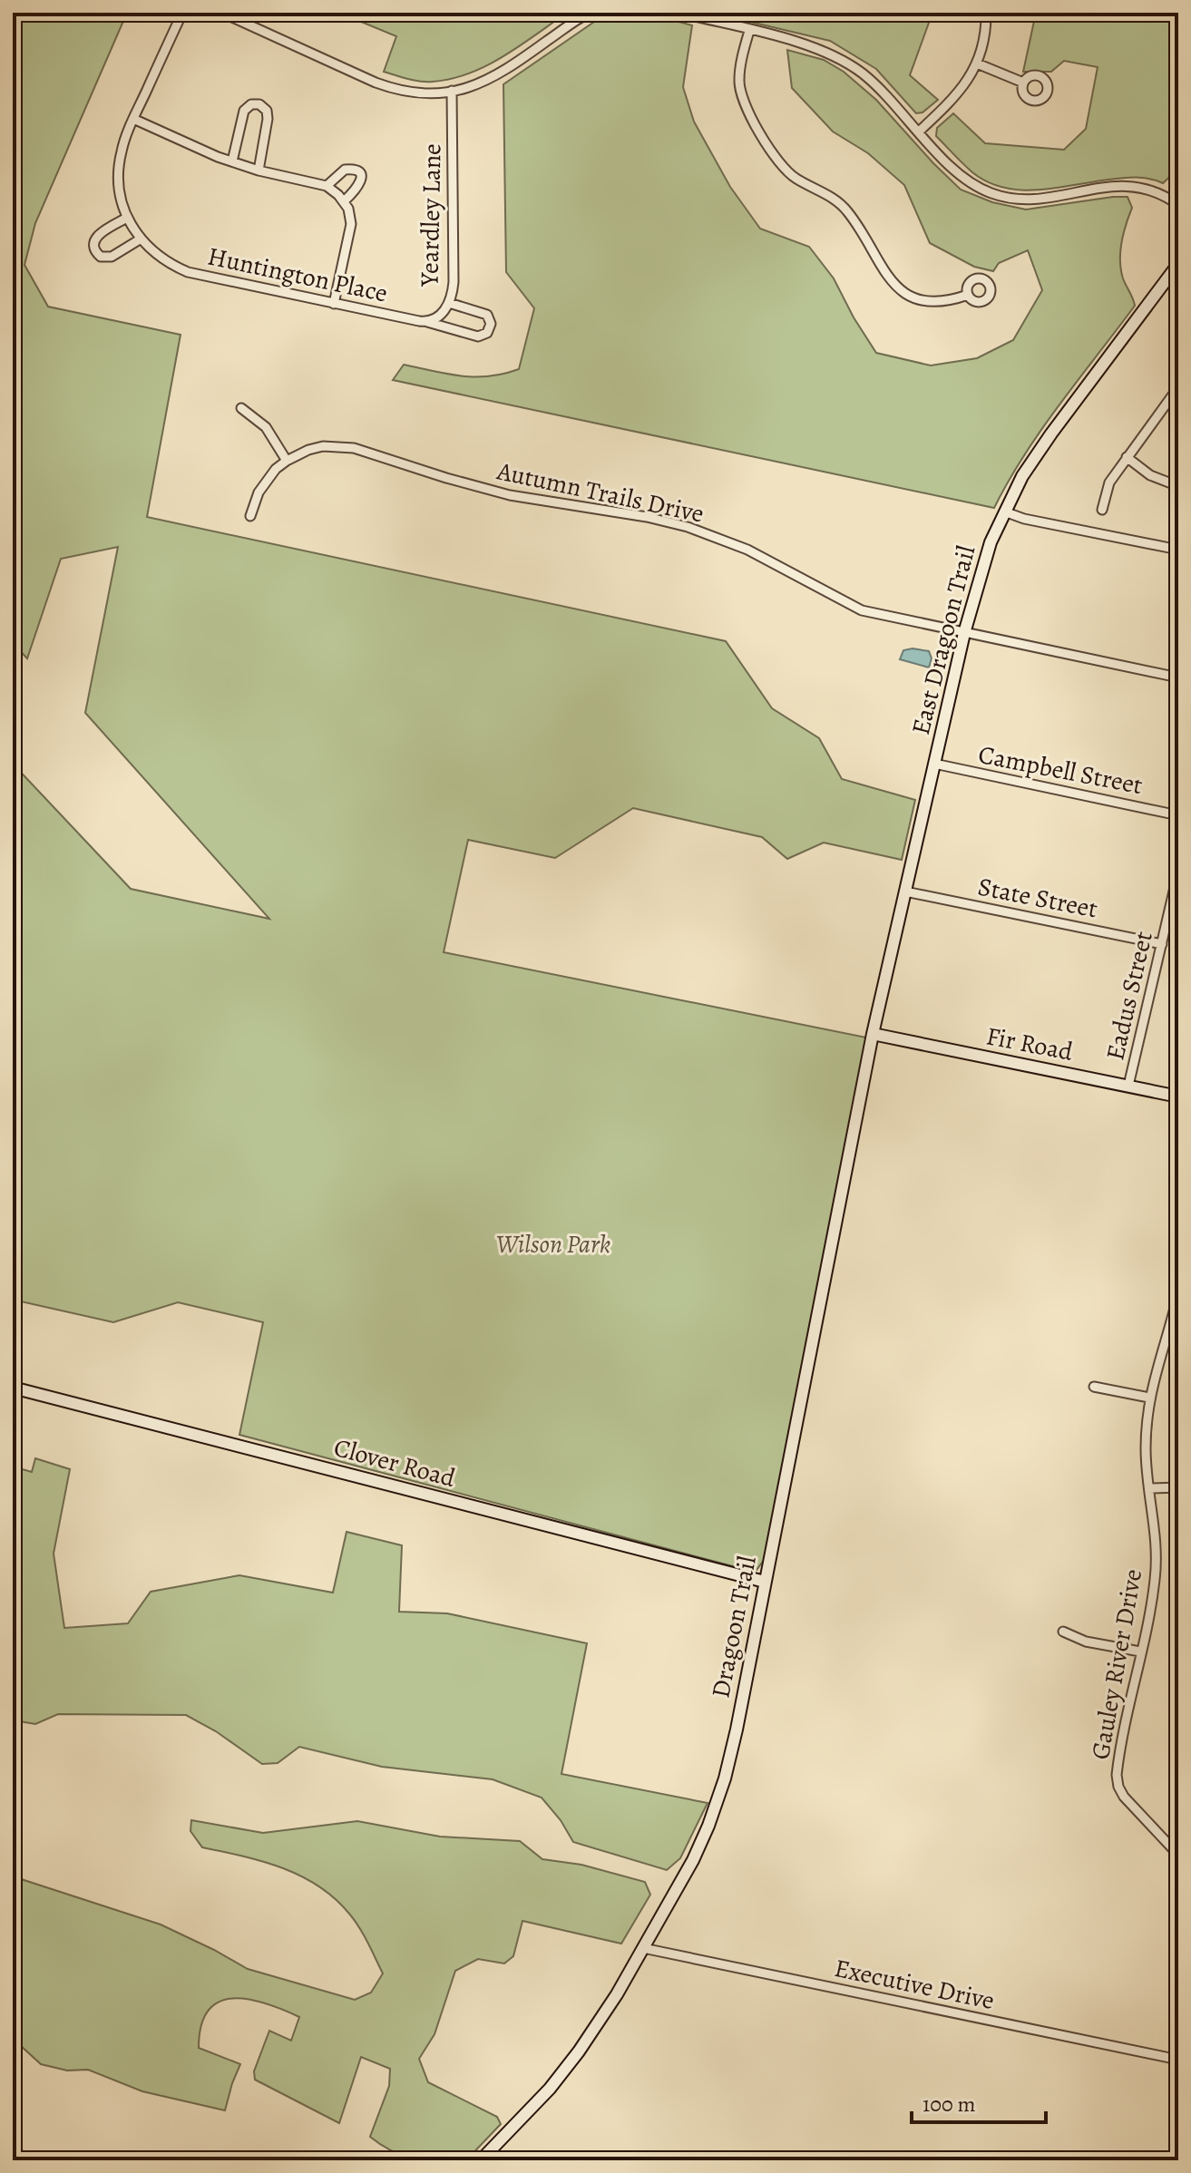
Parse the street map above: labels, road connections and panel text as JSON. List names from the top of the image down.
{
  "streets": {
    "street": [
      "Yeardley Lane",
      "Huntington Place",
      "Autumn Trails Drive",
      "East Dragoon Trail",
      "Campbell Street",
      "State Street",
      "Eadus Street",
      "Fir Road",
      "Clover Road",
      "Dragoon Trail",
      "Gauley River Drive",
      "Executive Drive"
    ]
  },
  "crossings": [
    ["Yeardley Lane", "Huntington Place"],
    ["Autumn Trails Drive", "East Dragoon Trail"],
    ["East Dragoon Trail", "Campbell Street"],
    ["East Dragoon Trail", "State Street"],
    ["East Dragoon Trail", "Fir Road"],
    ["East Dragoon Trail", "Dragoon Trail"],
    ["State Street", "Eadus Street"],
    ["Eadus Street", "Fir Road"],
    ["Fir Road", "Dragoon Trail"],
    ["Clover Road", "Dragoon Trail"],
    ["Dragoon Trail", "Executive Drive"]
  ],
  "parks": ["Wilson Park"],
  "scale_bar": "100 m"
}
